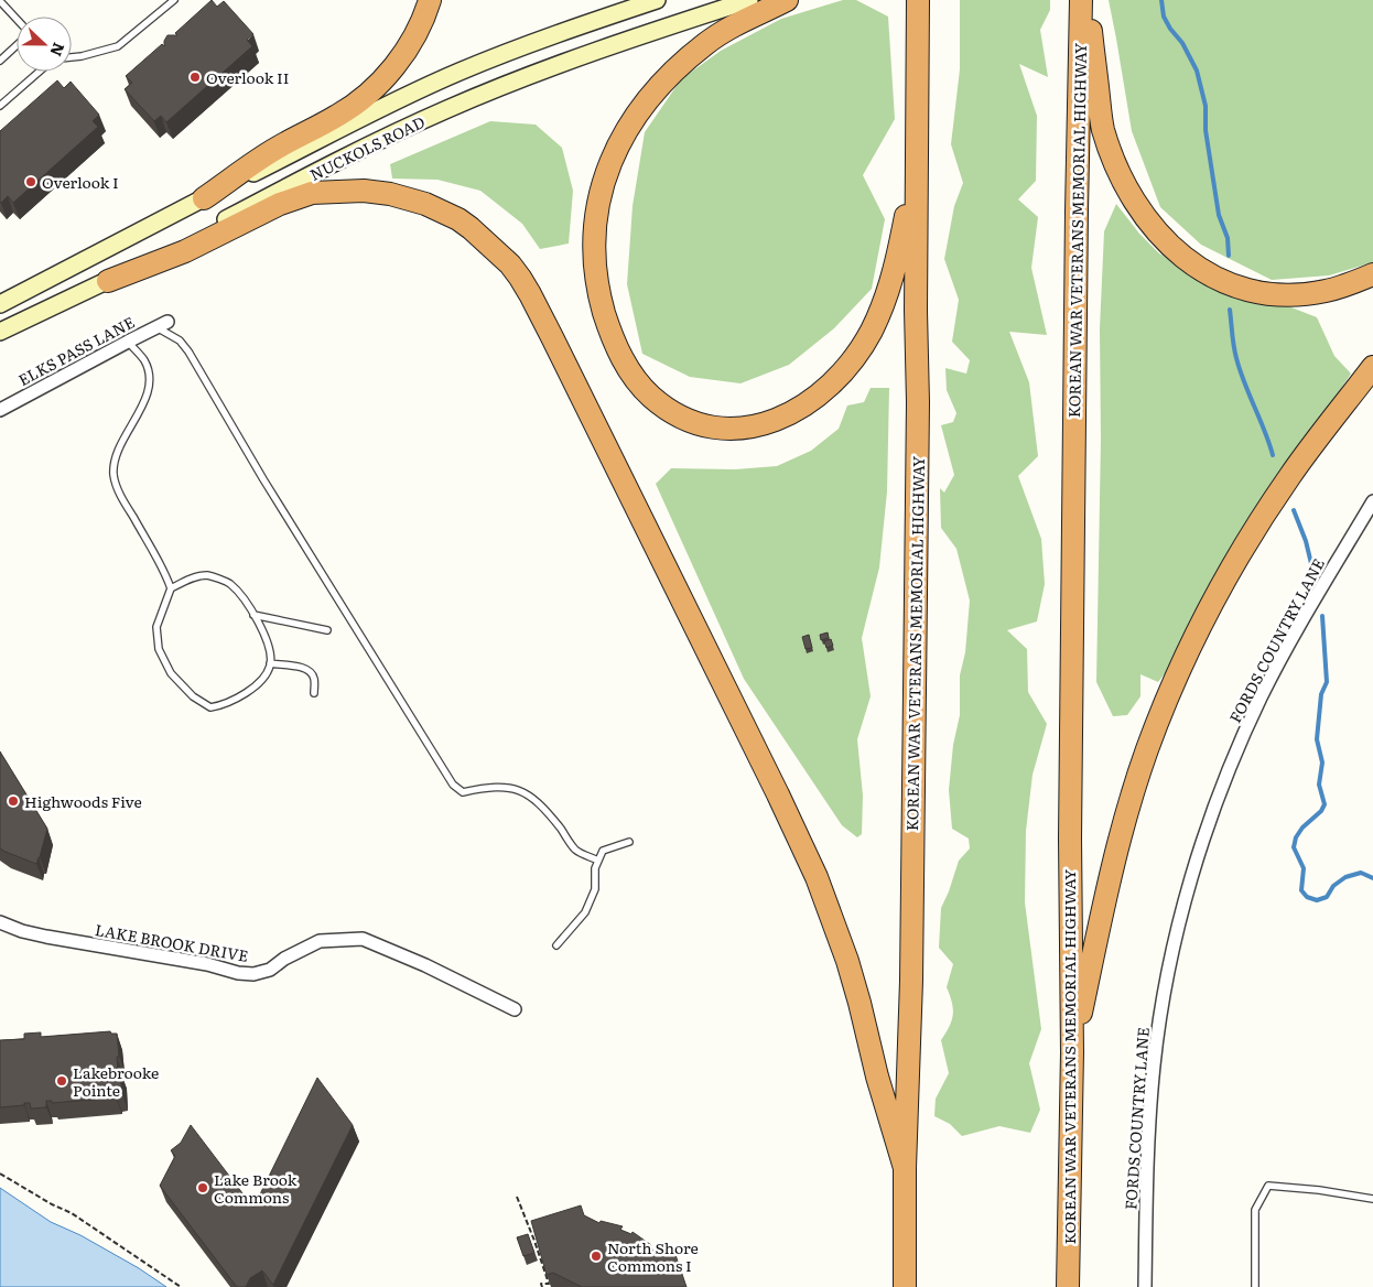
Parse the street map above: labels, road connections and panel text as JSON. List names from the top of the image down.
{
  "streets": {
    "highway": ["KOREAN WAR VETERANS MEMORIAL HIGHWAY"],
    "main road": ["NUCKOLS ROAD"],
    "street": ["ELKS PASS LANE", "FORDS COUNTRY LANE", "LAKE BROOK DRIVE"]
  },
  "places": [
    "Overlook II",
    "Overlook I",
    "Highwoods Five",
    "Lakebrooke Pointe",
    "Lake Brook Commons",
    "North Shore Commons I"
  ],
  "north": "right"
}
